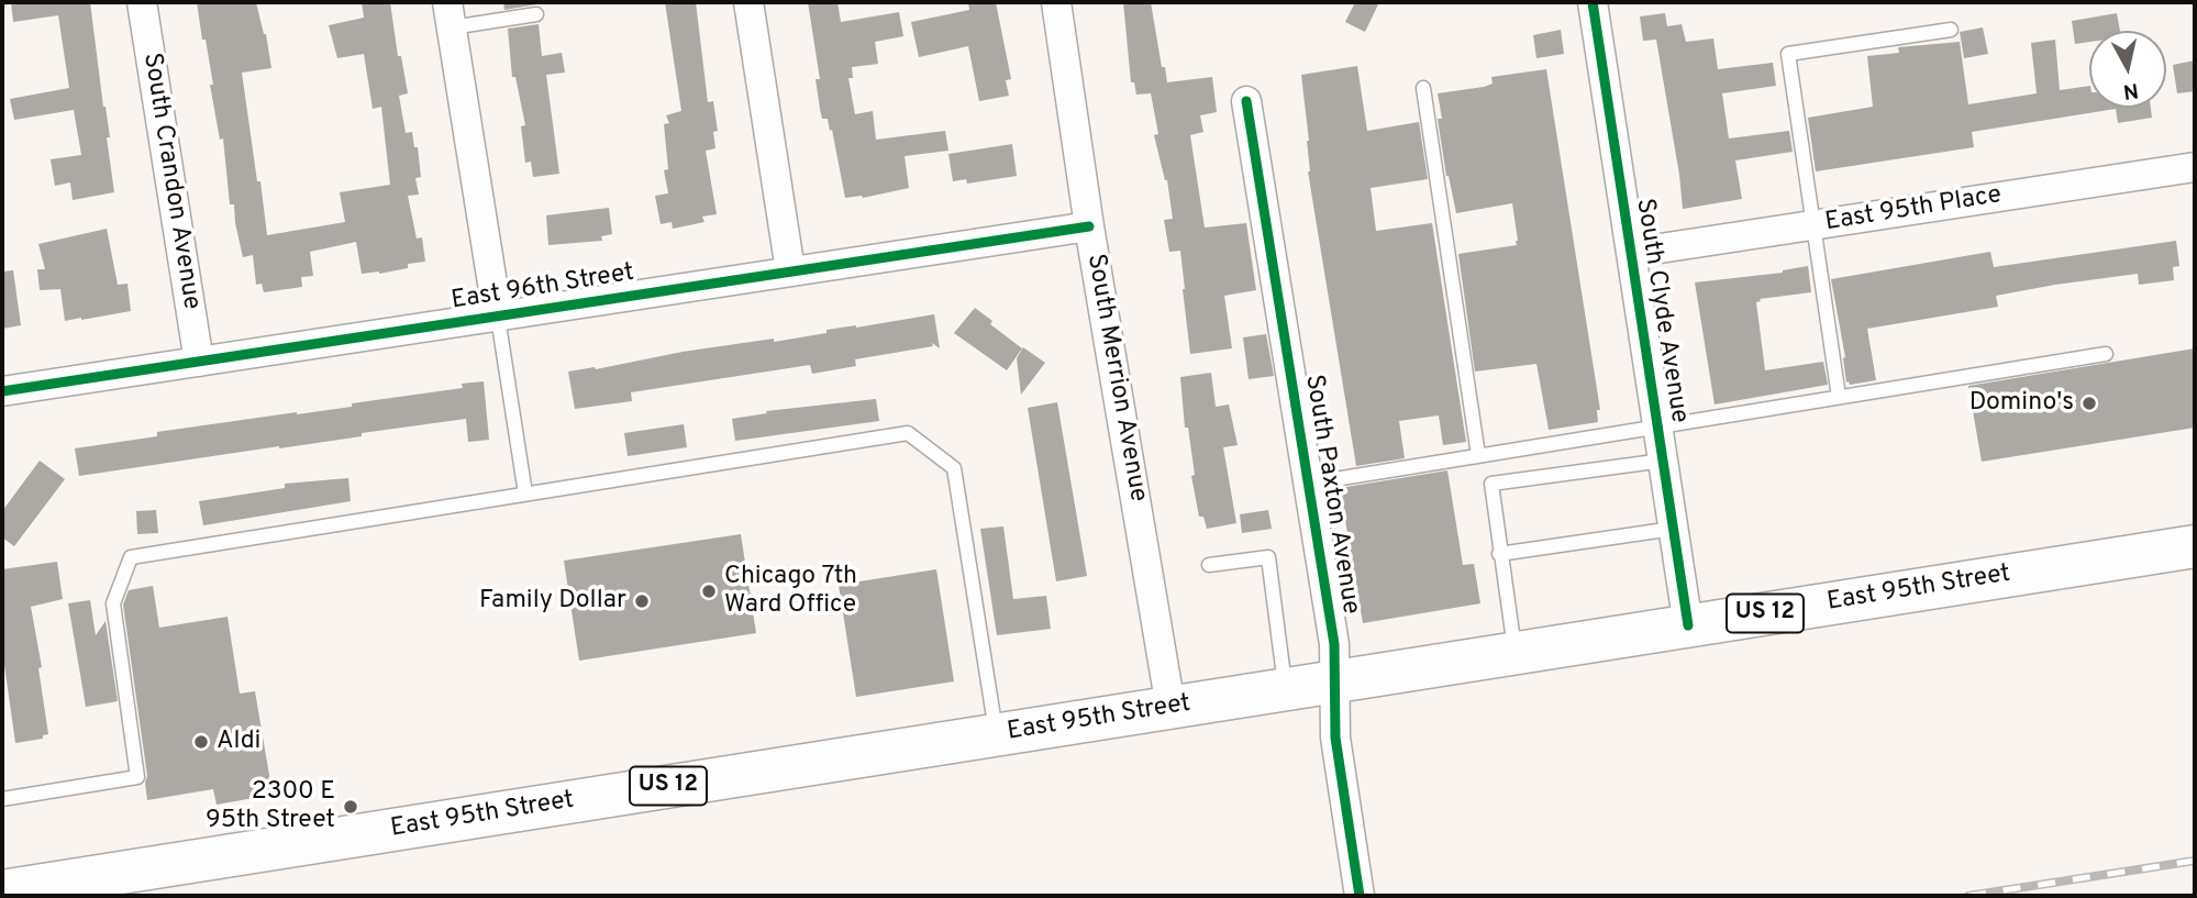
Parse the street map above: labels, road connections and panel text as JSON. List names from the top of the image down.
{
  "streets": {
    "main road": ["East 95th Street", "US 12"],
    "street": [
      "South Crandon Avenue",
      "East 95th Place",
      "East 96th Street",
      "South Clyde Avenue",
      "South Merrion Avenue",
      "South Paxton Avenue"
    ]
  },
  "crossings": [
    ["South Crandon Avenue", "East 96th Street"],
    ["East 95th Place", "South Clyde Avenue"],
    ["East 96th Street", "South Merrion Avenue"],
    ["South Clyde Avenue", "East 95th Street"],
    ["South Merrion Avenue", "East 95th Street"],
    ["South Paxton Avenue", "East 95th Street"]
  ],
  "places": [
    "Domino's",
    "Chicago 7th Ward Office",
    "Family Dollar",
    "Aldi",
    "2300 E 95th Street"
  ],
  "north": "bottom"
}
